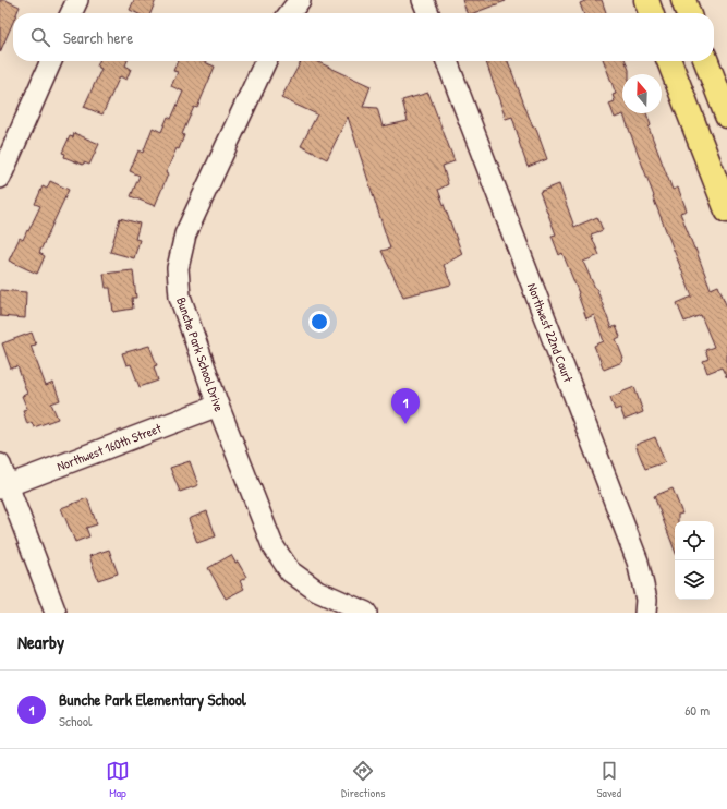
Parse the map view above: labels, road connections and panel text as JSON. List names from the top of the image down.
{
  "streets": {
    "street": ["Northwest 22nd Court", "Bunche Park School Drive", "Northwest 160th Street"]
  },
  "crossings": [
    ["Bunche Park School Drive", "Northwest 160th Street"]
  ],
  "north": "top",
  "page": {
    "search": "Search here",
    "pins": "1",
    "heading": "Nearby",
    "list": [
      {
        "mark": "1",
        "name": "Bunche Park Elementary School",
        "note": "School",
        "value": "60 m"
      }
    ],
    "nav": ["Map", "Directions", "Saved"]
  }
}
